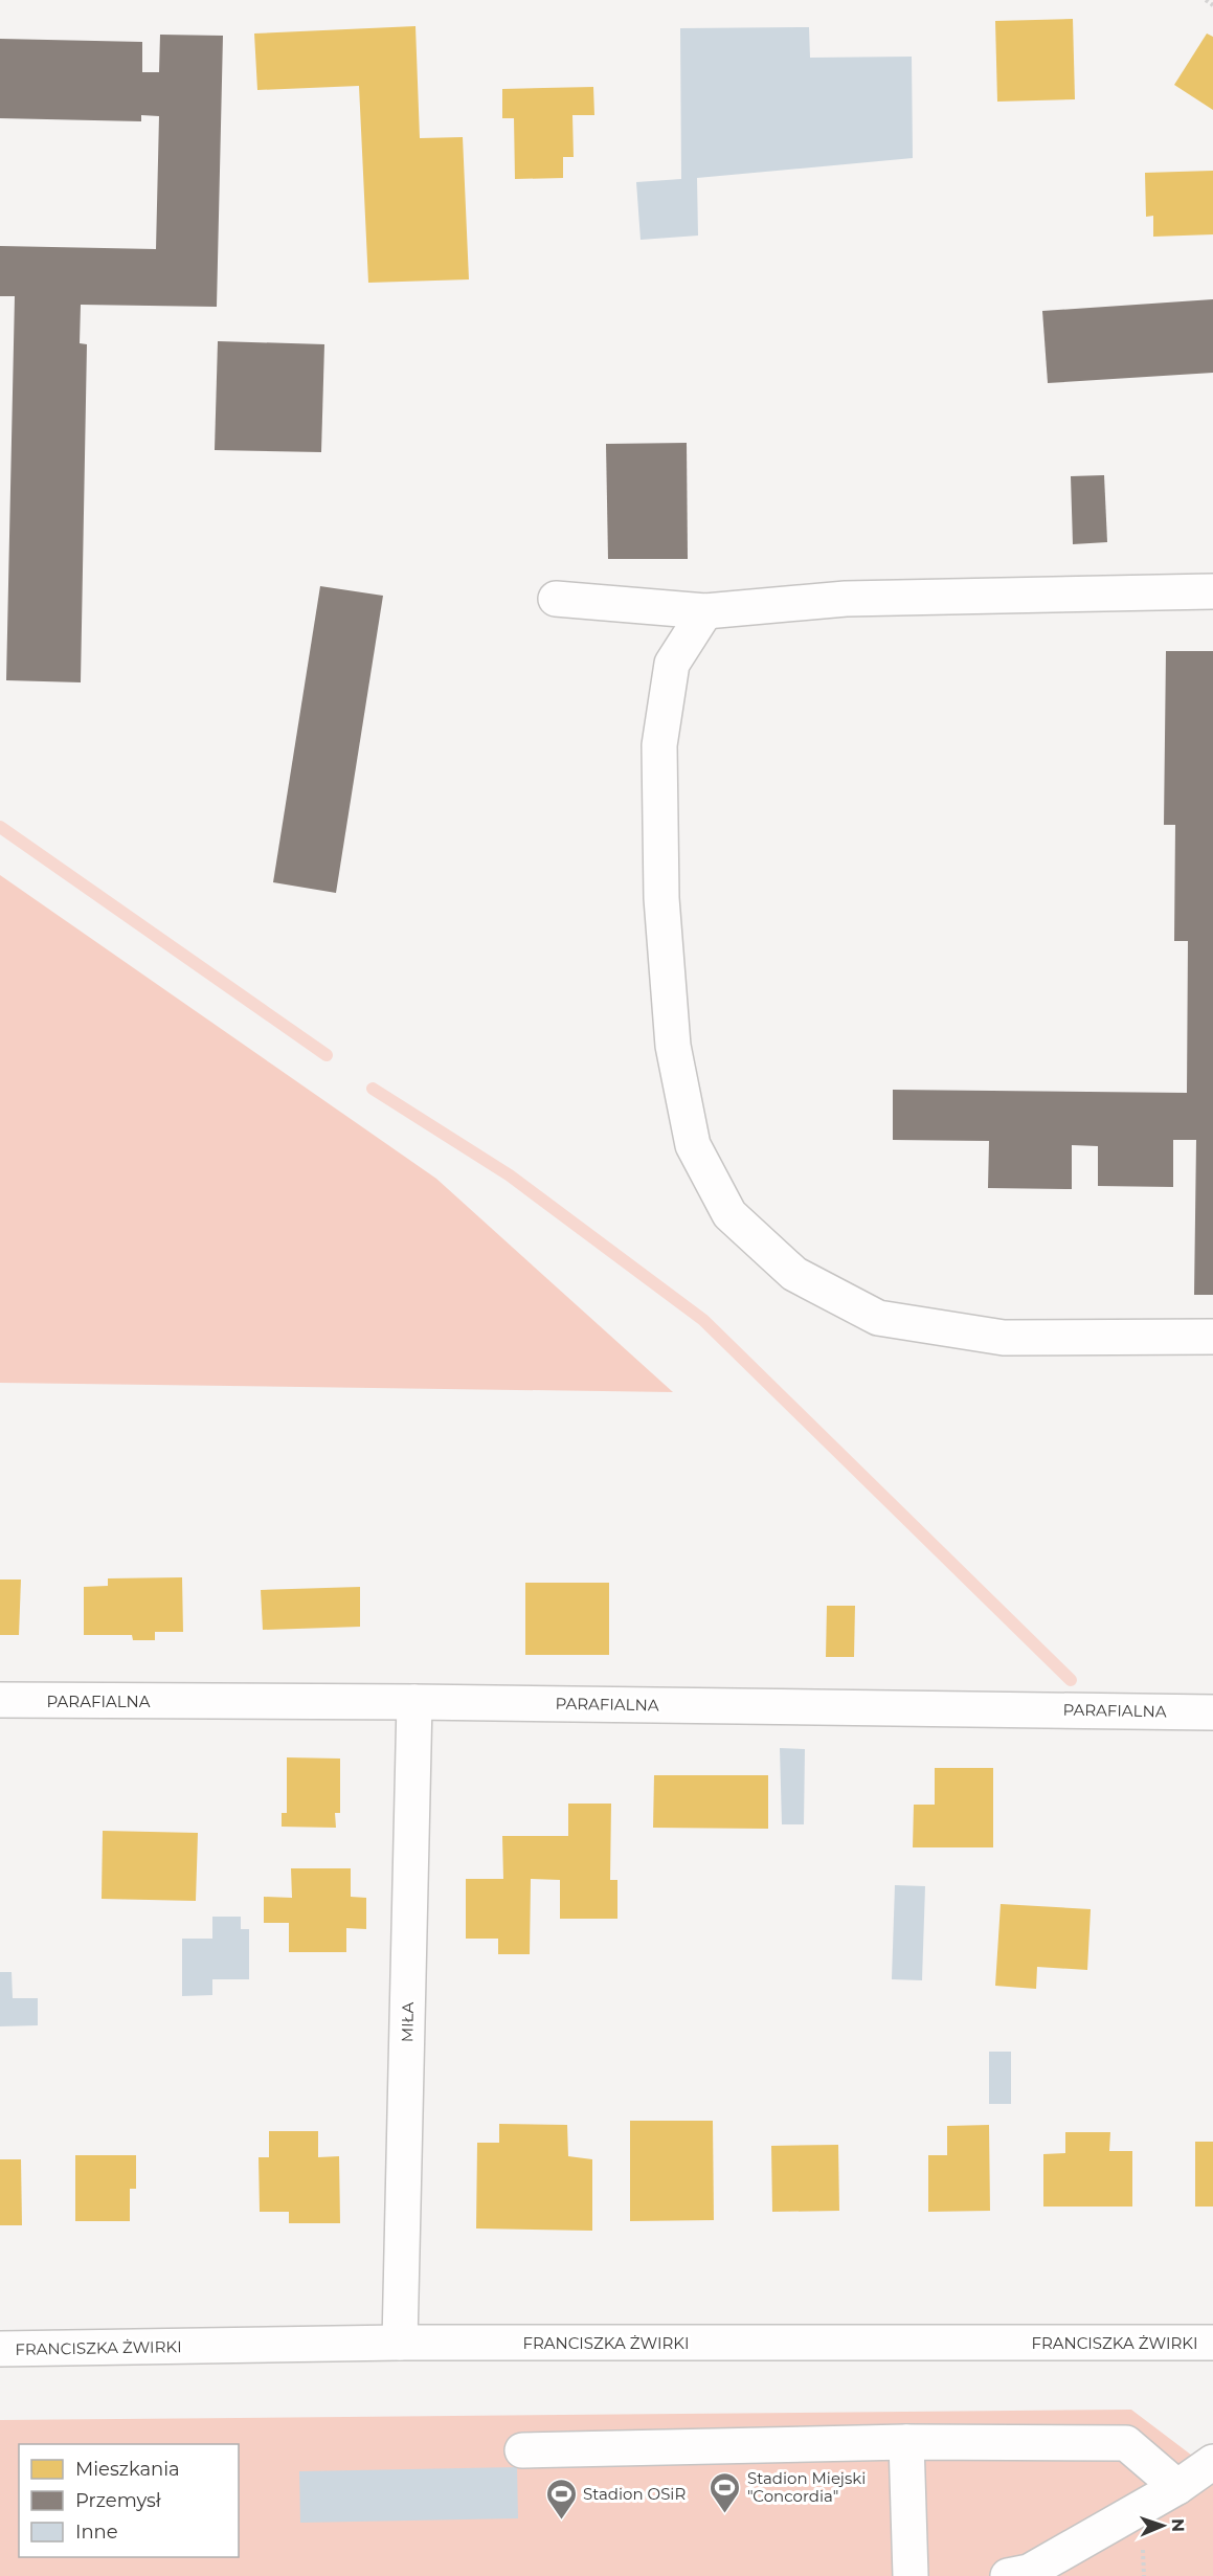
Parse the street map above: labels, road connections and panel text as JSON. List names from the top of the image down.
{
  "streets": {
    "street": ["PARAFIALNA", "MIŁA", "FRANCISZKA ŻWIRKI"]
  },
  "crossings": [
    ["PARAFIALNA", "MIŁA"],
    ["MIŁA", "FRANCISZKA ŻWIRKI"]
  ],
  "places": {
    "sports": ["Stadion Miejski \"Concordia\"", "Stadion OSiR"]
  },
  "legend": ["Mieszkania", "Przemysł", "Inne"],
  "north": "right"
}
